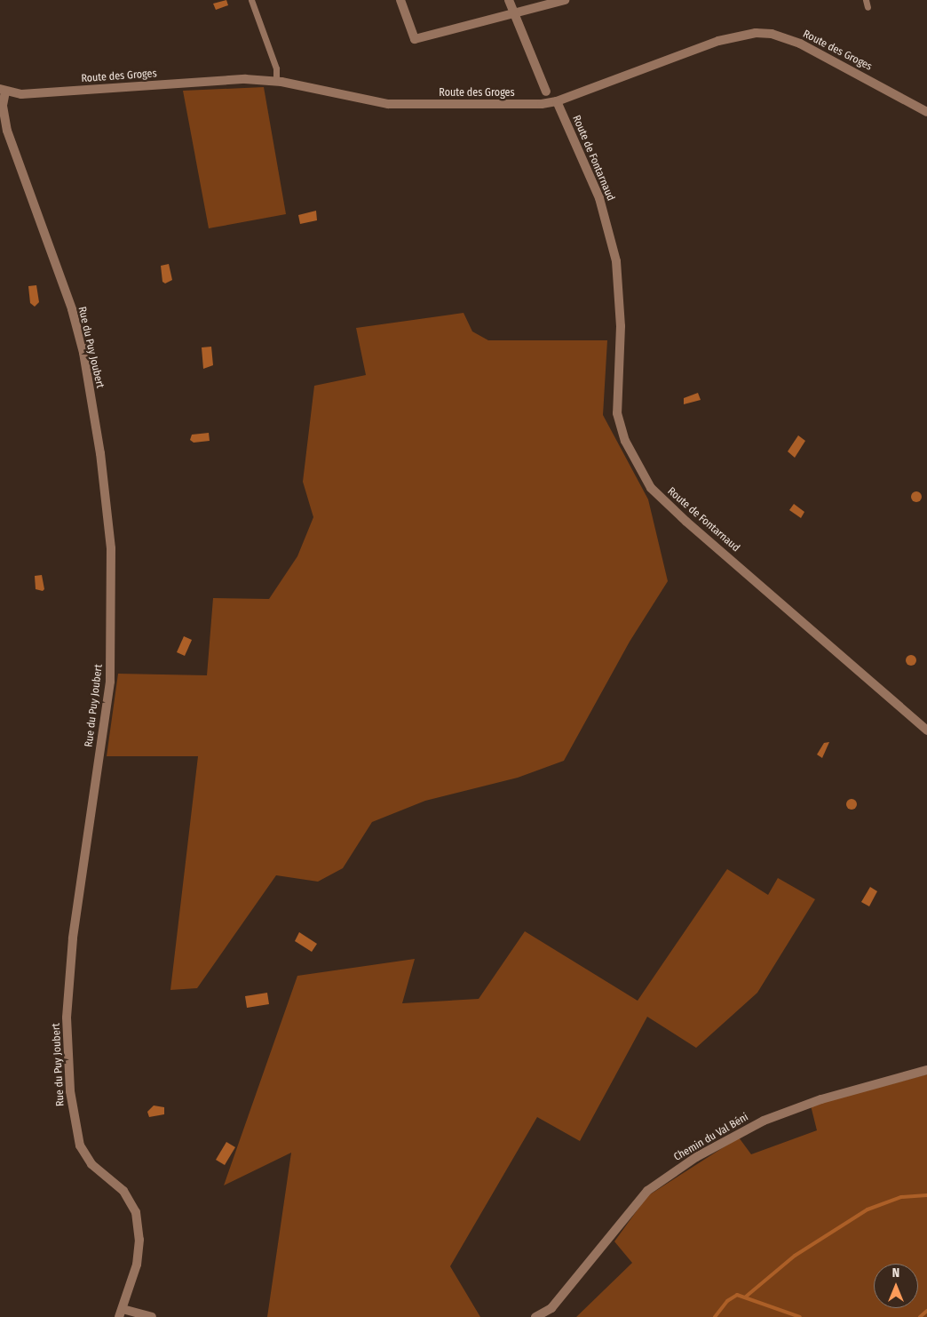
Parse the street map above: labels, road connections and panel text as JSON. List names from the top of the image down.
{
  "streets": {
    "street": [
      "Route des Groges",
      "Route de Fontarnaud",
      "Rue du Puy Joubert",
      "Chemin du Val Béni"
    ]
  },
  "crossings": [
    ["Route des Groges", "Route de Fontarnaud"],
    ["Route des Groges", "Rue du Puy Joubert"]
  ],
  "north": "top"
}
